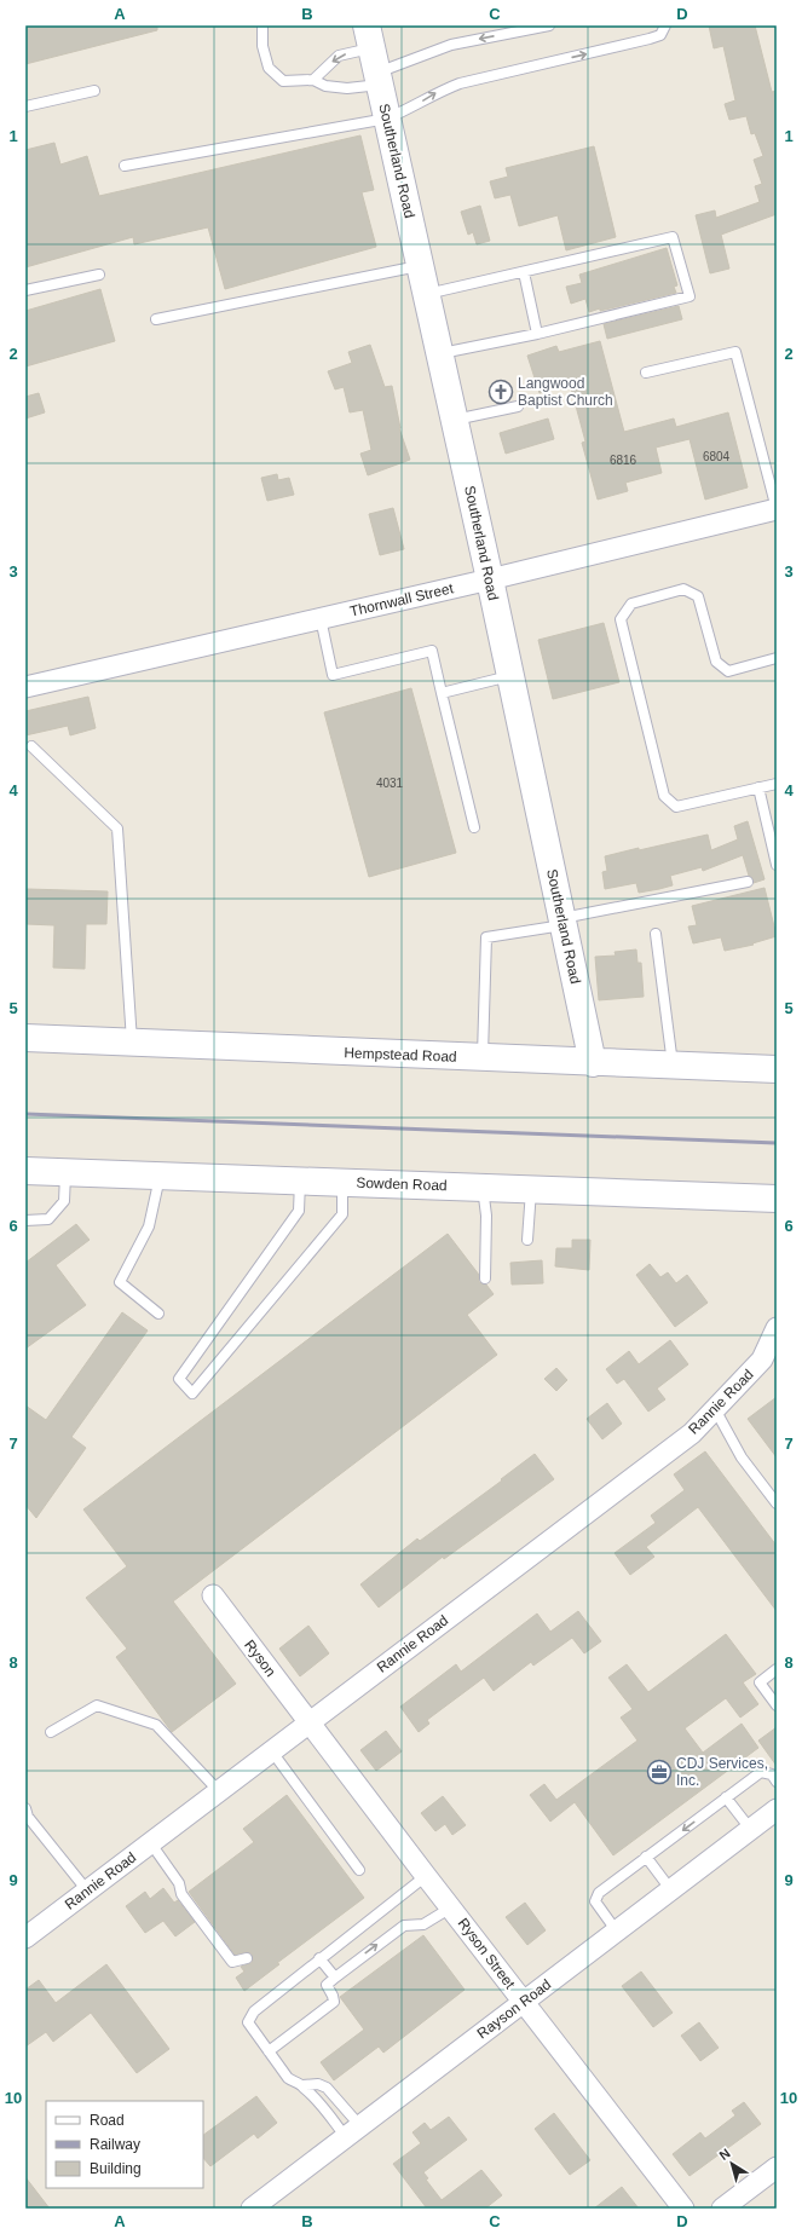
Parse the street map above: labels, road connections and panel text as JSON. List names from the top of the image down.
{
  "streets": {
    "street": [
      "Southerland Road",
      "Thornwall Street",
      "Hempstead Road",
      "Sowden Road",
      "Rannie Road",
      "Ryson",
      "Ryson Street",
      "Rayson Road"
    ]
  },
  "crossings": [
    ["Southerland Road", "Thornwall Street"],
    ["Southerland Road", "Hempstead Road"],
    ["Rannie Road", "Ryson"],
    ["Rannie Road", "Ryson Street"],
    ["Ryson", "Ryson Street"],
    ["Ryson Street", "Rayson Road"]
  ],
  "places": {
    "church": ["Langwood Baptist Church"],
    "office": ["CDJ Services, Inc."]
  },
  "house_numbers": ["6804", "6816", "4031"],
  "legend": ["Road", "Railway", "Building"],
  "north": "top left",
  "grid": {
    "columns": [
      "A",
      "B",
      "C",
      "D"
    ],
    "rows": [
      "1",
      "2",
      "3",
      "4",
      "5",
      "6",
      "7",
      "8",
      "9",
      "10"
    ]
  }
}
